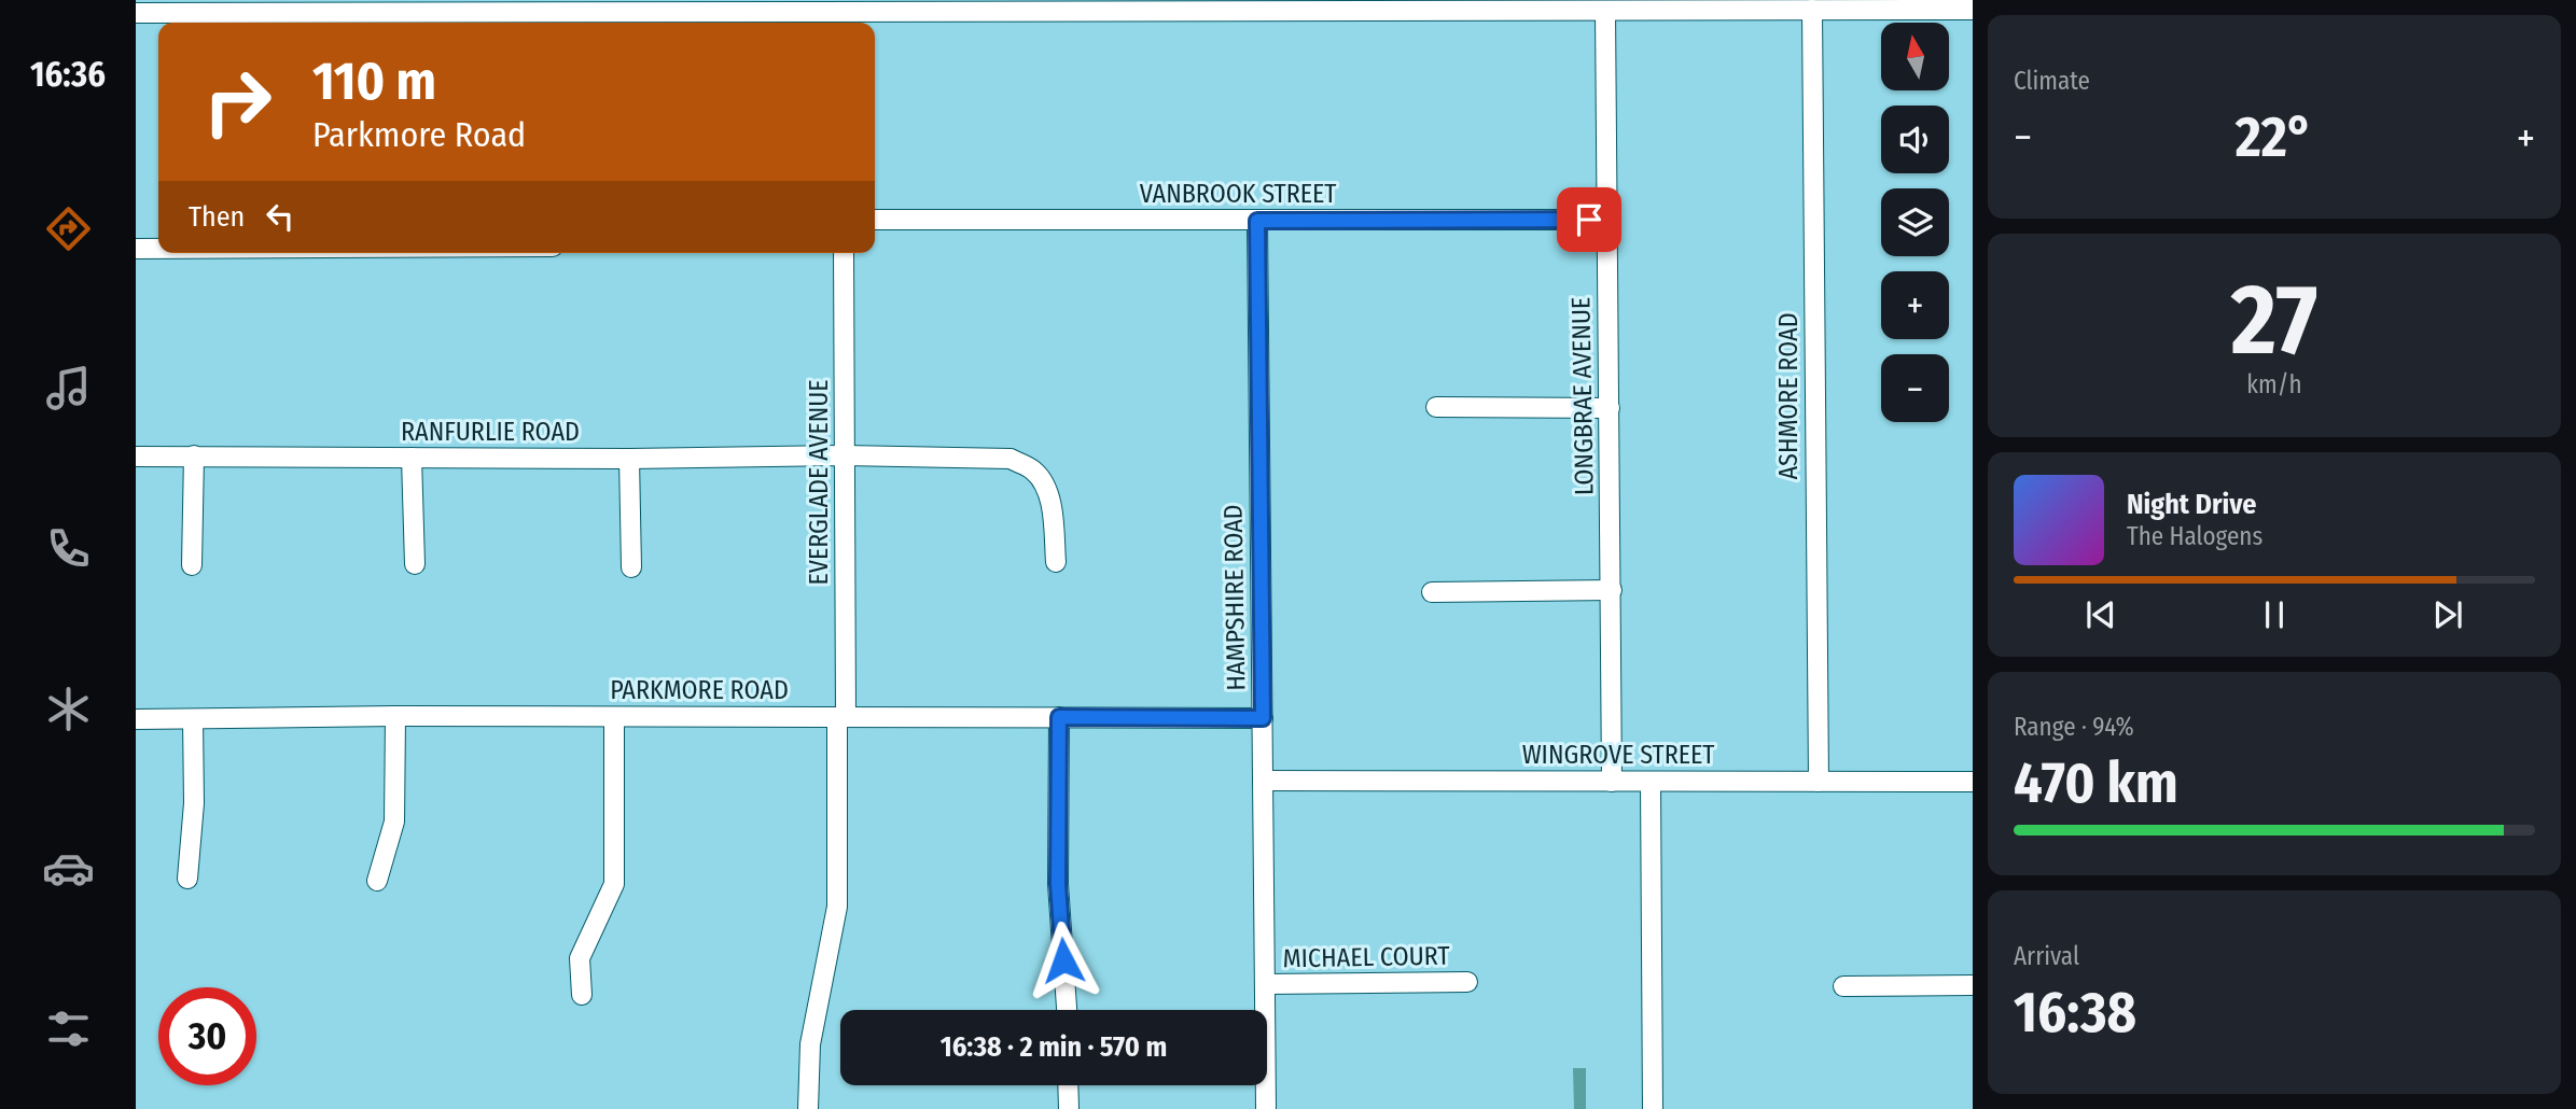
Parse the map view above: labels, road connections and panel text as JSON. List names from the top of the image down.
{
  "streets": {
    "street": [
      "VANBROOK STREET",
      "LONGBRAE AVENUE",
      "ASHMORE ROAD",
      "RANFURLIE ROAD",
      "EVERGLADE AVENUE",
      "HAMPSHIRE ROAD",
      "PARKMORE ROAD",
      "WINGROVE STREET",
      "MICHAEL COURT"
    ]
  },
  "crossings": [
    ["VANBROOK STREET", "LONGBRAE AVENUE"],
    ["VANBROOK STREET", "HAMPSHIRE ROAD"],
    ["LONGBRAE AVENUE", "WINGROVE STREET"],
    ["ASHMORE ROAD", "WINGROVE STREET"],
    ["RANFURLIE ROAD", "EVERGLADE AVENUE"],
    ["EVERGLADE AVENUE", "PARKMORE ROAD"],
    ["HAMPSHIRE ROAD", "PARKMORE ROAD"],
    ["HAMPSHIRE ROAD", "WINGROVE STREET"],
    ["HAMPSHIRE ROAD", "MICHAEL COURT"]
  ],
  "north": "top",
  "page": {
    "tabs": "16:36",
    "tile": [
      "Climate",
      ["27", "km/h"],
      ["Range · 94%", "470 km"],
      ["Arrival", "16:38"]
    ],
    "map_buttons": ["+", "−"],
    "turn": ["110 m", "Parkmore Road"],
    "heat": ["−", "22°", "+"],
    "then": "Then",
    "song": ["Night Drive", "The Halogens"],
    "limit": "30",
    "trip": "16:38 · 2 min · 570 m"
  }
}
